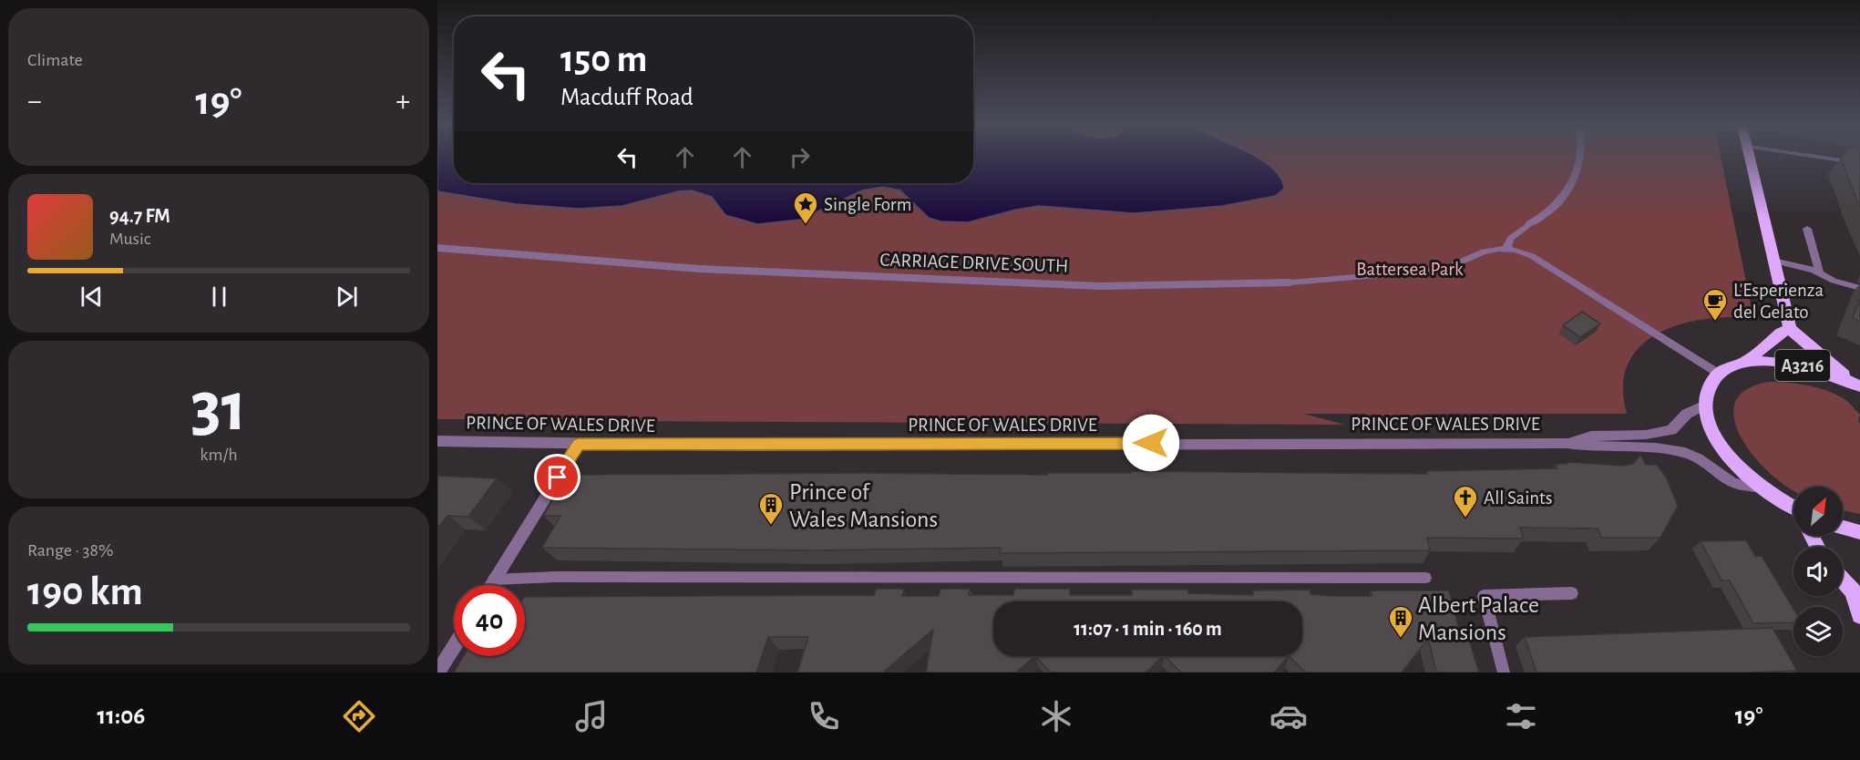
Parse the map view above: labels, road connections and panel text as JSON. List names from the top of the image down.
{
  "streets": {
    "main road": ["A3216"],
    "street": ["CARRIAGE DRIVE SOUTH", "PRINCE OF WALES DRIVE"]
  },
  "parks": ["Battersea Park"],
  "places": {
    "place": ["Single Form"],
    "cafe": ["L'Esperienza del Gelato"],
    "church": ["All Saints"],
    "building": ["Prince of Wales Mansions", "Albert Palace Mansions"]
  },
  "north": "top right",
  "page": {
    "tile": [
      "Climate",
      ["31", "km/h"],
      ["Range · 38%", "190 km"]
    ],
    "turn": ["150 m", "Macduff Road"],
    "heat": ["−", "19°", "+"],
    "song": ["94.7 FM", "Music"],
    "limit": "40",
    "trip": "11:07 · 1 min · 160 m",
    "tabs": ["11:06", "19°"]
  }
}
